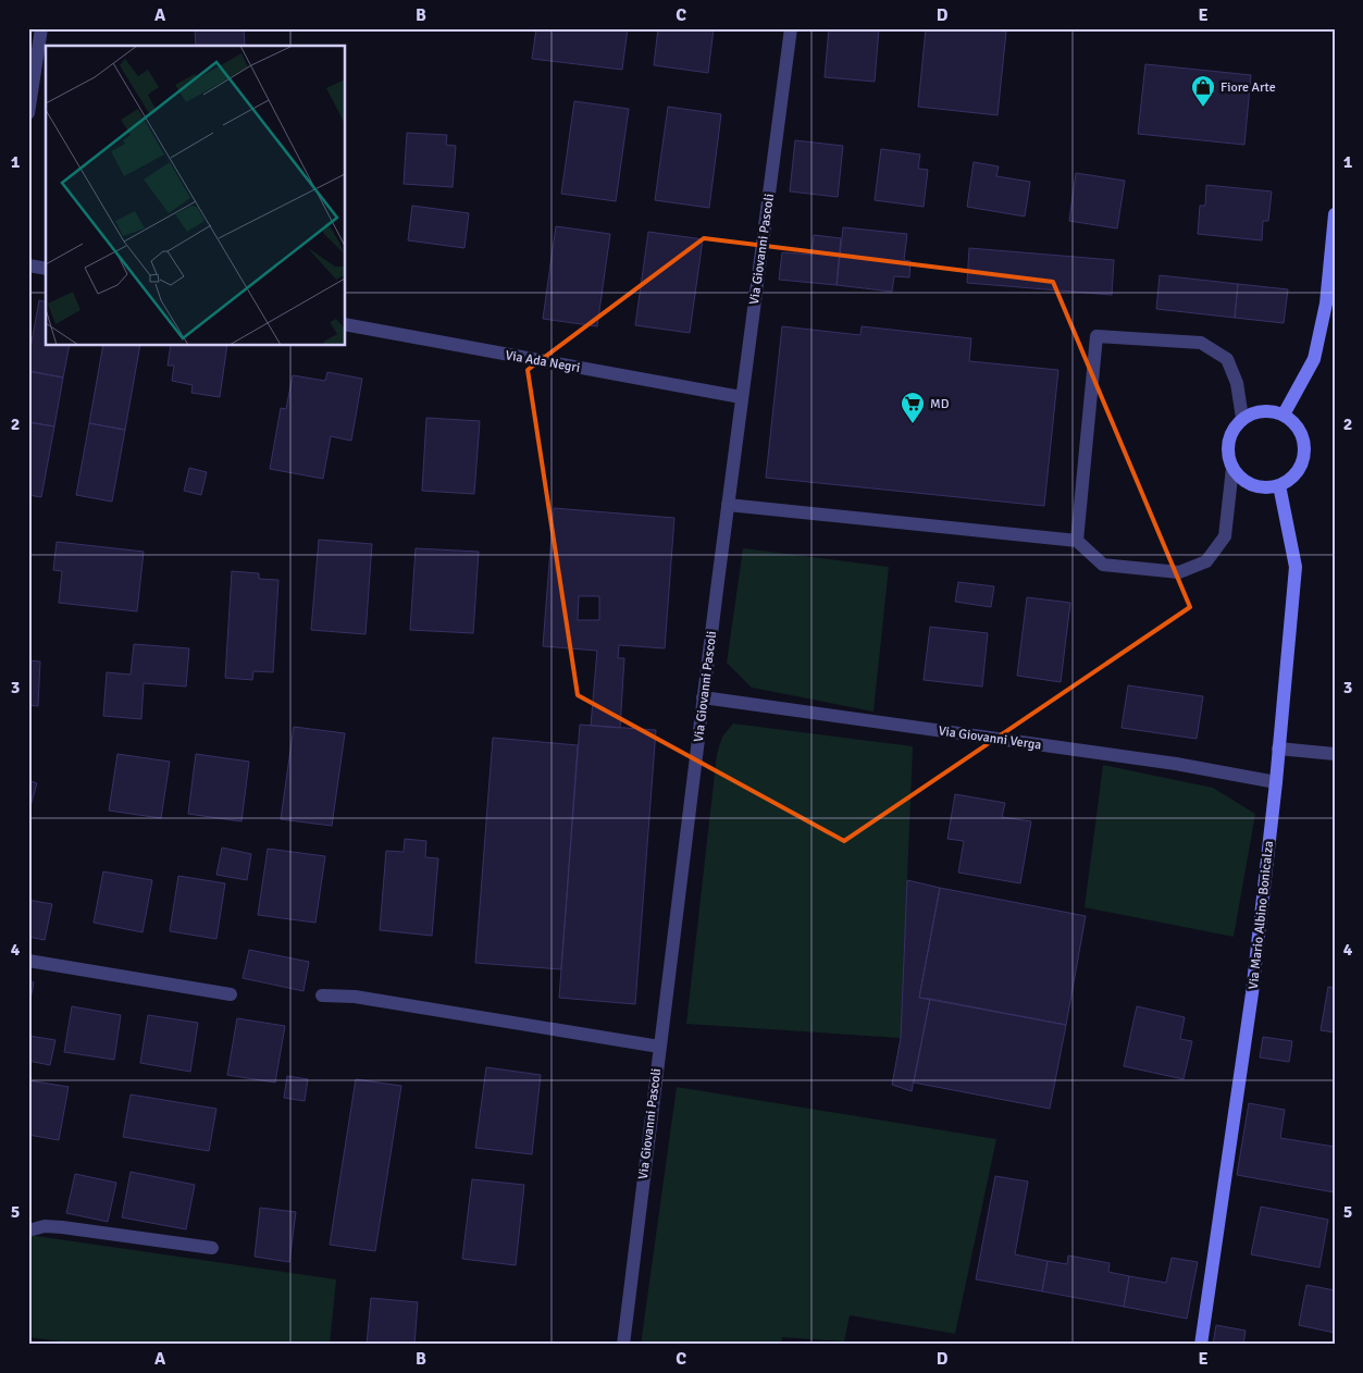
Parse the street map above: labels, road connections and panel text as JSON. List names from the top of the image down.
{
  "streets": {
    "main road": ["Via Mario Albino Bonicalza"],
    "street": ["Via Giovanni Pascoli", "Via Ada Negri", "Via Giovanni Verga"]
  },
  "crossings": [
    ["Via Giovanni Pascoli", "Via Ada Negri"],
    ["Via Giovanni Pascoli", "Via Giovanni Verga"],
    ["Via Giovanni Verga", "Via Mario Albino Bonicalza"]
  ],
  "places": {
    "shop": ["Fiore Arte"],
    "supermarket": ["MD"]
  },
  "grid": {
    "columns": [
      "A",
      "B",
      "C",
      "D",
      "E"
    ],
    "rows": [
      "1",
      "2",
      "3",
      "4",
      "5"
    ]
  }
}
